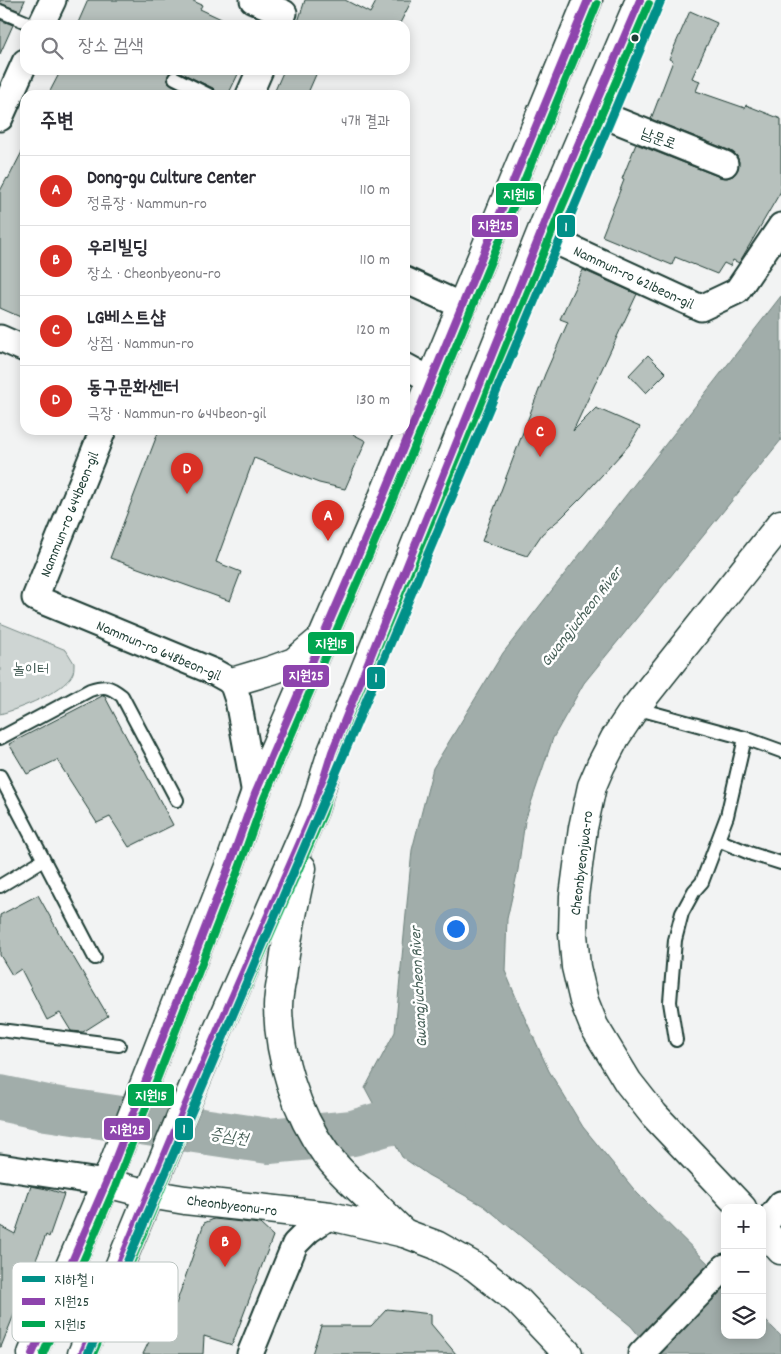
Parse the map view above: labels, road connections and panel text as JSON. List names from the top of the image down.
{
  "streets": {
    "main road": ["Cheonbyeonjwa-ro", "Cheonbyeonu-ro"],
    "street": [
      "남문로",
      "Nammun-ro 621beon-gil",
      "Nammun-ro 644beon-gil",
      "Nammun-ro 648beon-gil"
    ]
  },
  "crossings": [
    ["Nammun-ro 644beon-gil", "Nammun-ro 648beon-gil"]
  ],
  "water": ["Gwangjucheon River", "증심천"],
  "parks": ["놀이터"],
  "lines": ["metro line 1", "transit line 지원25", "transit line 지원15"],
  "legend": ["지하철 1", "지원25", "지원15"],
  "page": {
    "search": "장소 검색",
    "heading": ["주변", "4개 결과"],
    "list": [
      {
        "mark": "A",
        "name": "Dong-gu Culture Center",
        "note": "정류장 · Nammun-ro",
        "value": "110 m"
      },
      {
        "mark": "B",
        "name": "우리빌딩",
        "note": "장소 · Cheonbyeonu-ro",
        "value": "110 m"
      },
      {
        "mark": "C",
        "name": "LG베스트샵",
        "note": "상점 · Nammun-ro",
        "value": "120 m"
      },
      {
        "mark": "D",
        "name": "동구문화센터",
        "note": "극장 · Nammun-ro 644beon-gil",
        "value": "130 m"
      }
    ],
    "pins": [
      "C",
      "D",
      "A",
      "B"
    ],
    "map_buttons": ["+", "−"]
  }
}
